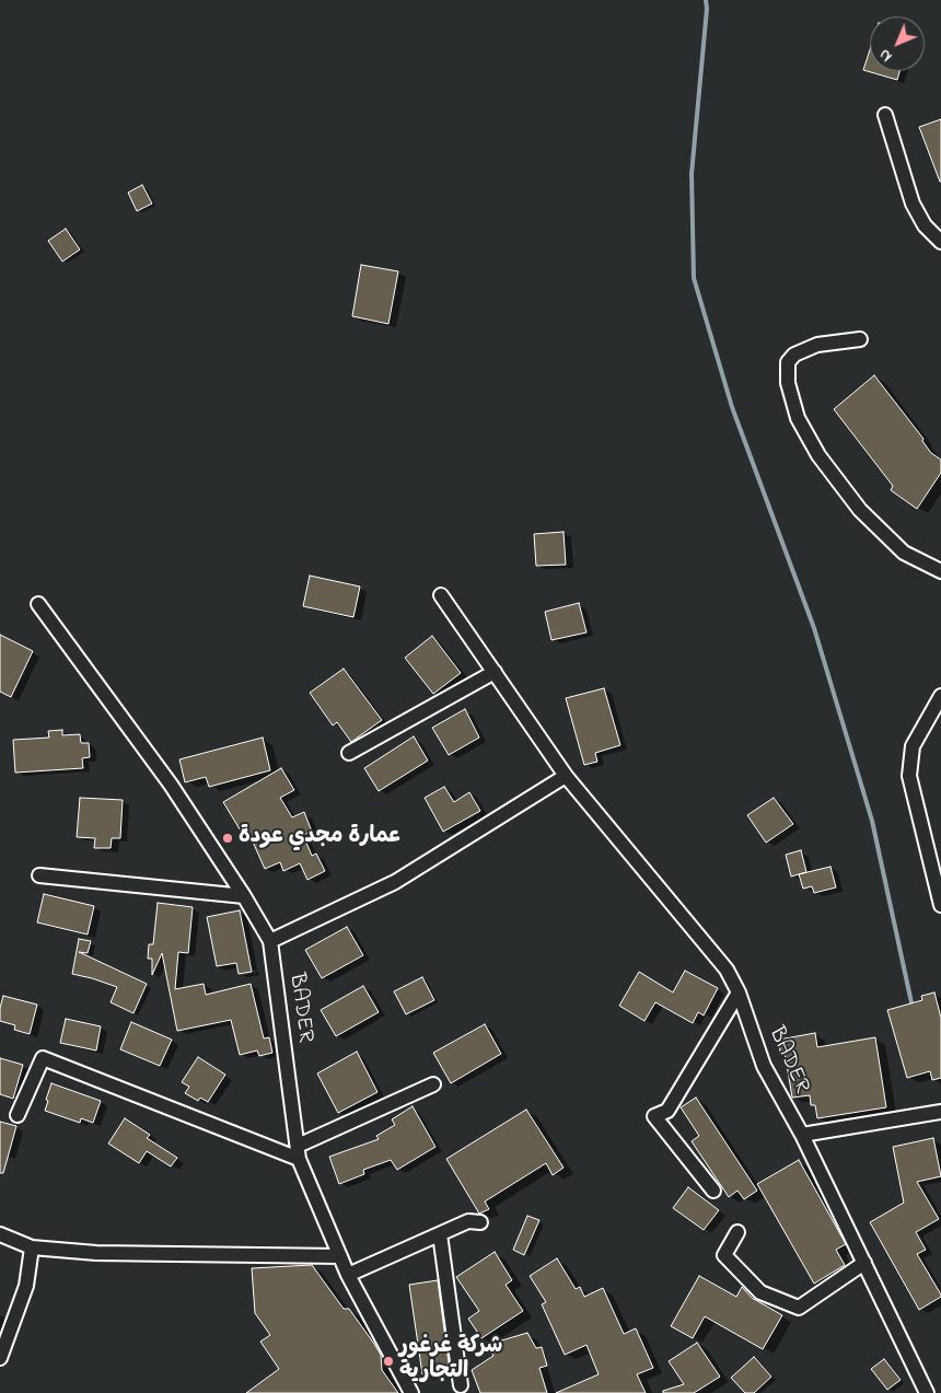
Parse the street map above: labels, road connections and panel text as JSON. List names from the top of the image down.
{
  "streets": {
    "street": ["BADER"]
  },
  "places": ["عمارة مجدي عودة", "شركة غرغور التجارية"],
  "north": "bottom left"
}
